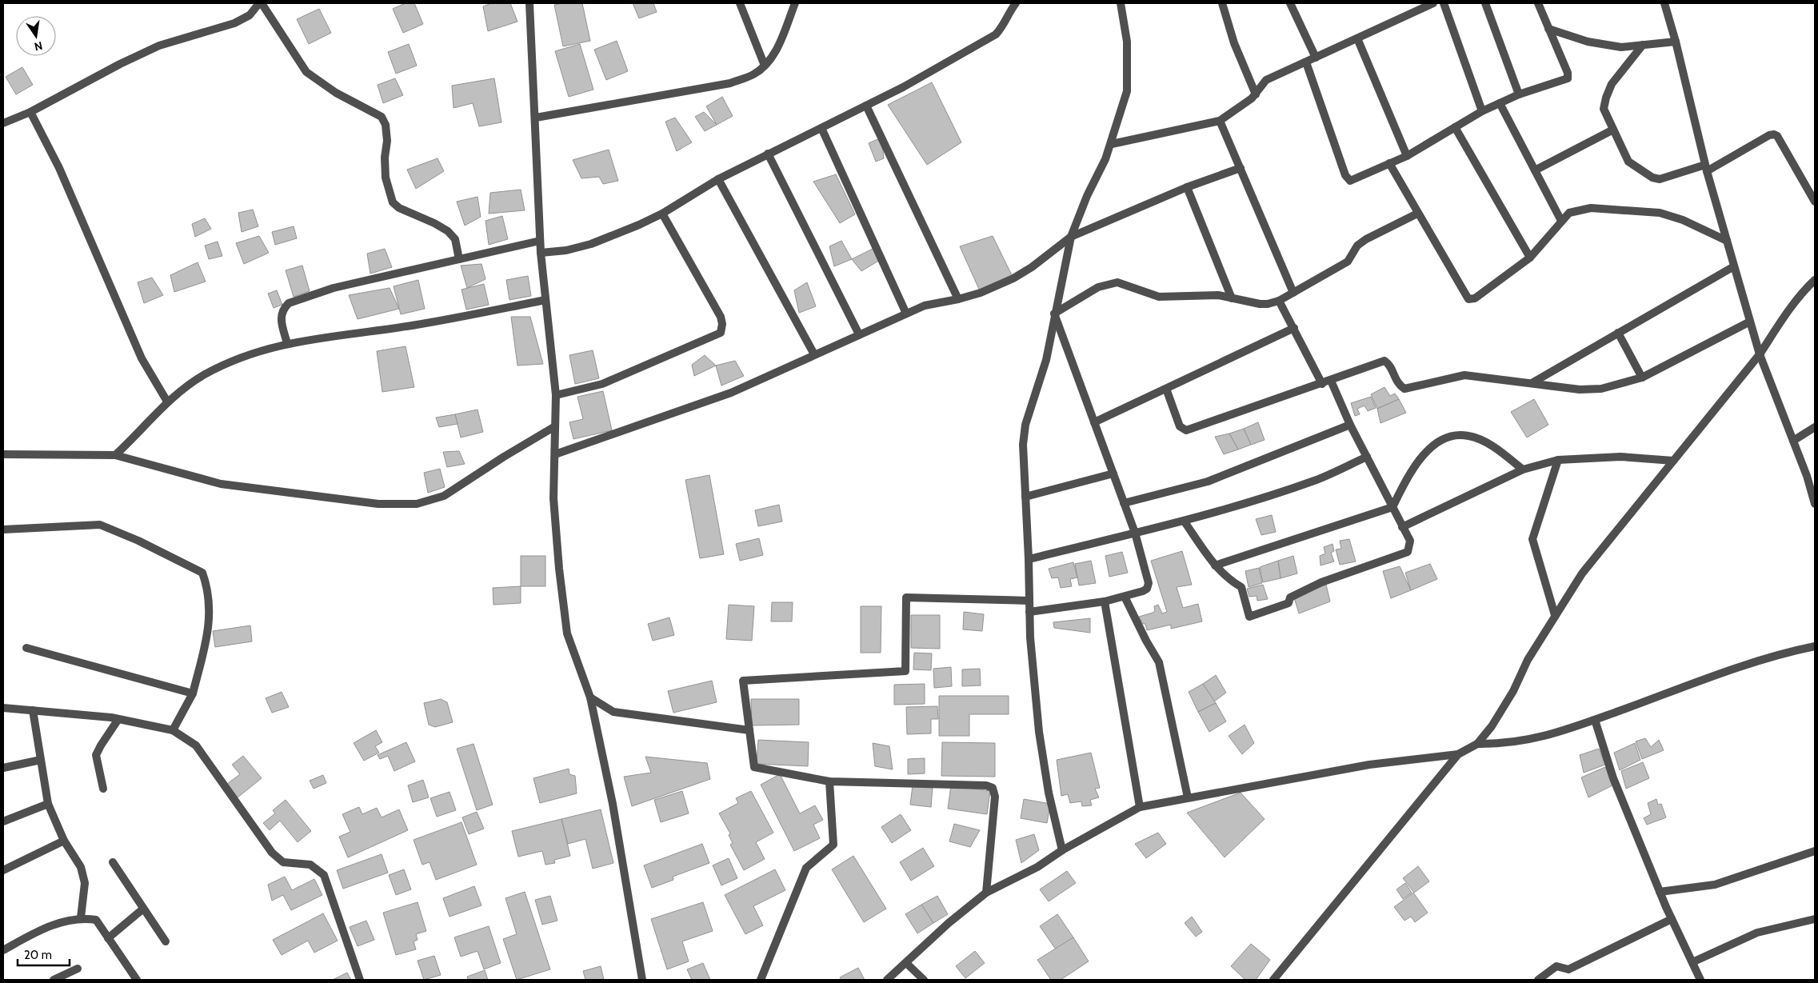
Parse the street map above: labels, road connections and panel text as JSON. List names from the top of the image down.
{
  "scale_bar": "20 m",
  "north": "bottom"
}
